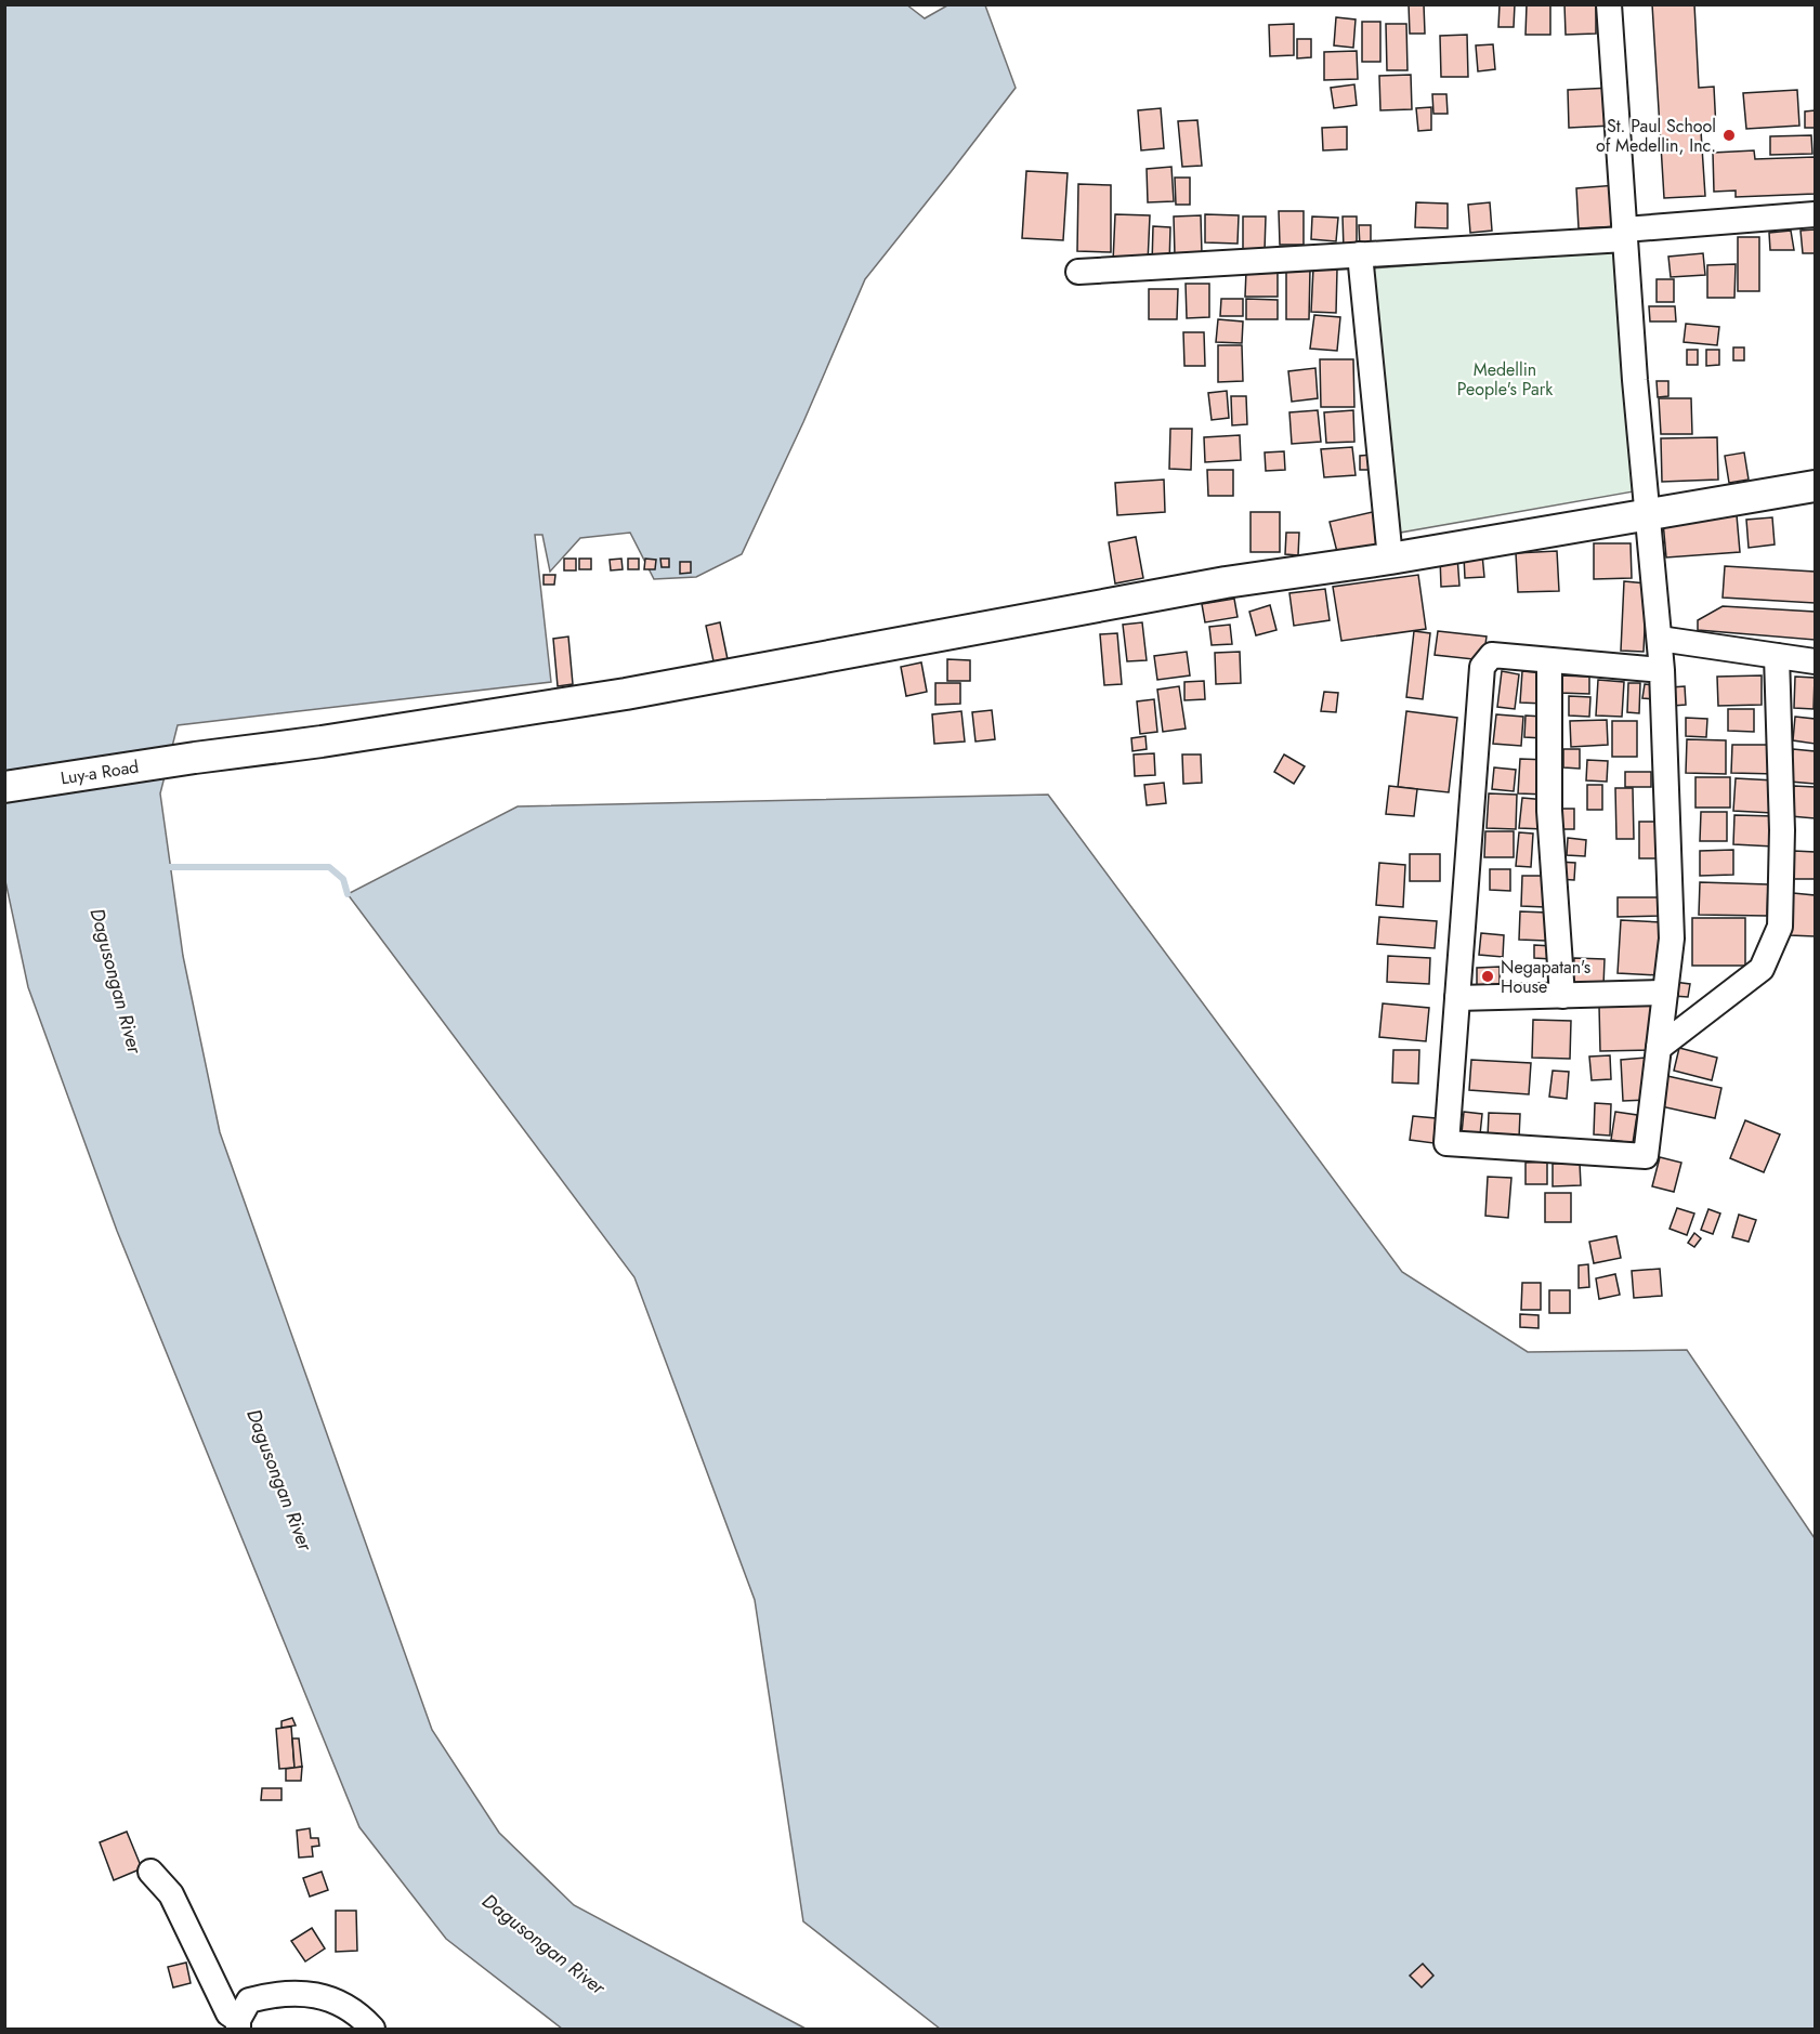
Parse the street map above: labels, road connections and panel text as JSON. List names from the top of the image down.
{
  "streets": {
    "main road": ["Luy-a Road"]
  },
  "water": ["Dagusongan River"],
  "parks": ["Medellin People's Park"],
  "places": ["St. Paul School of Medellin, Inc.", "Negapatan's House"]
}
